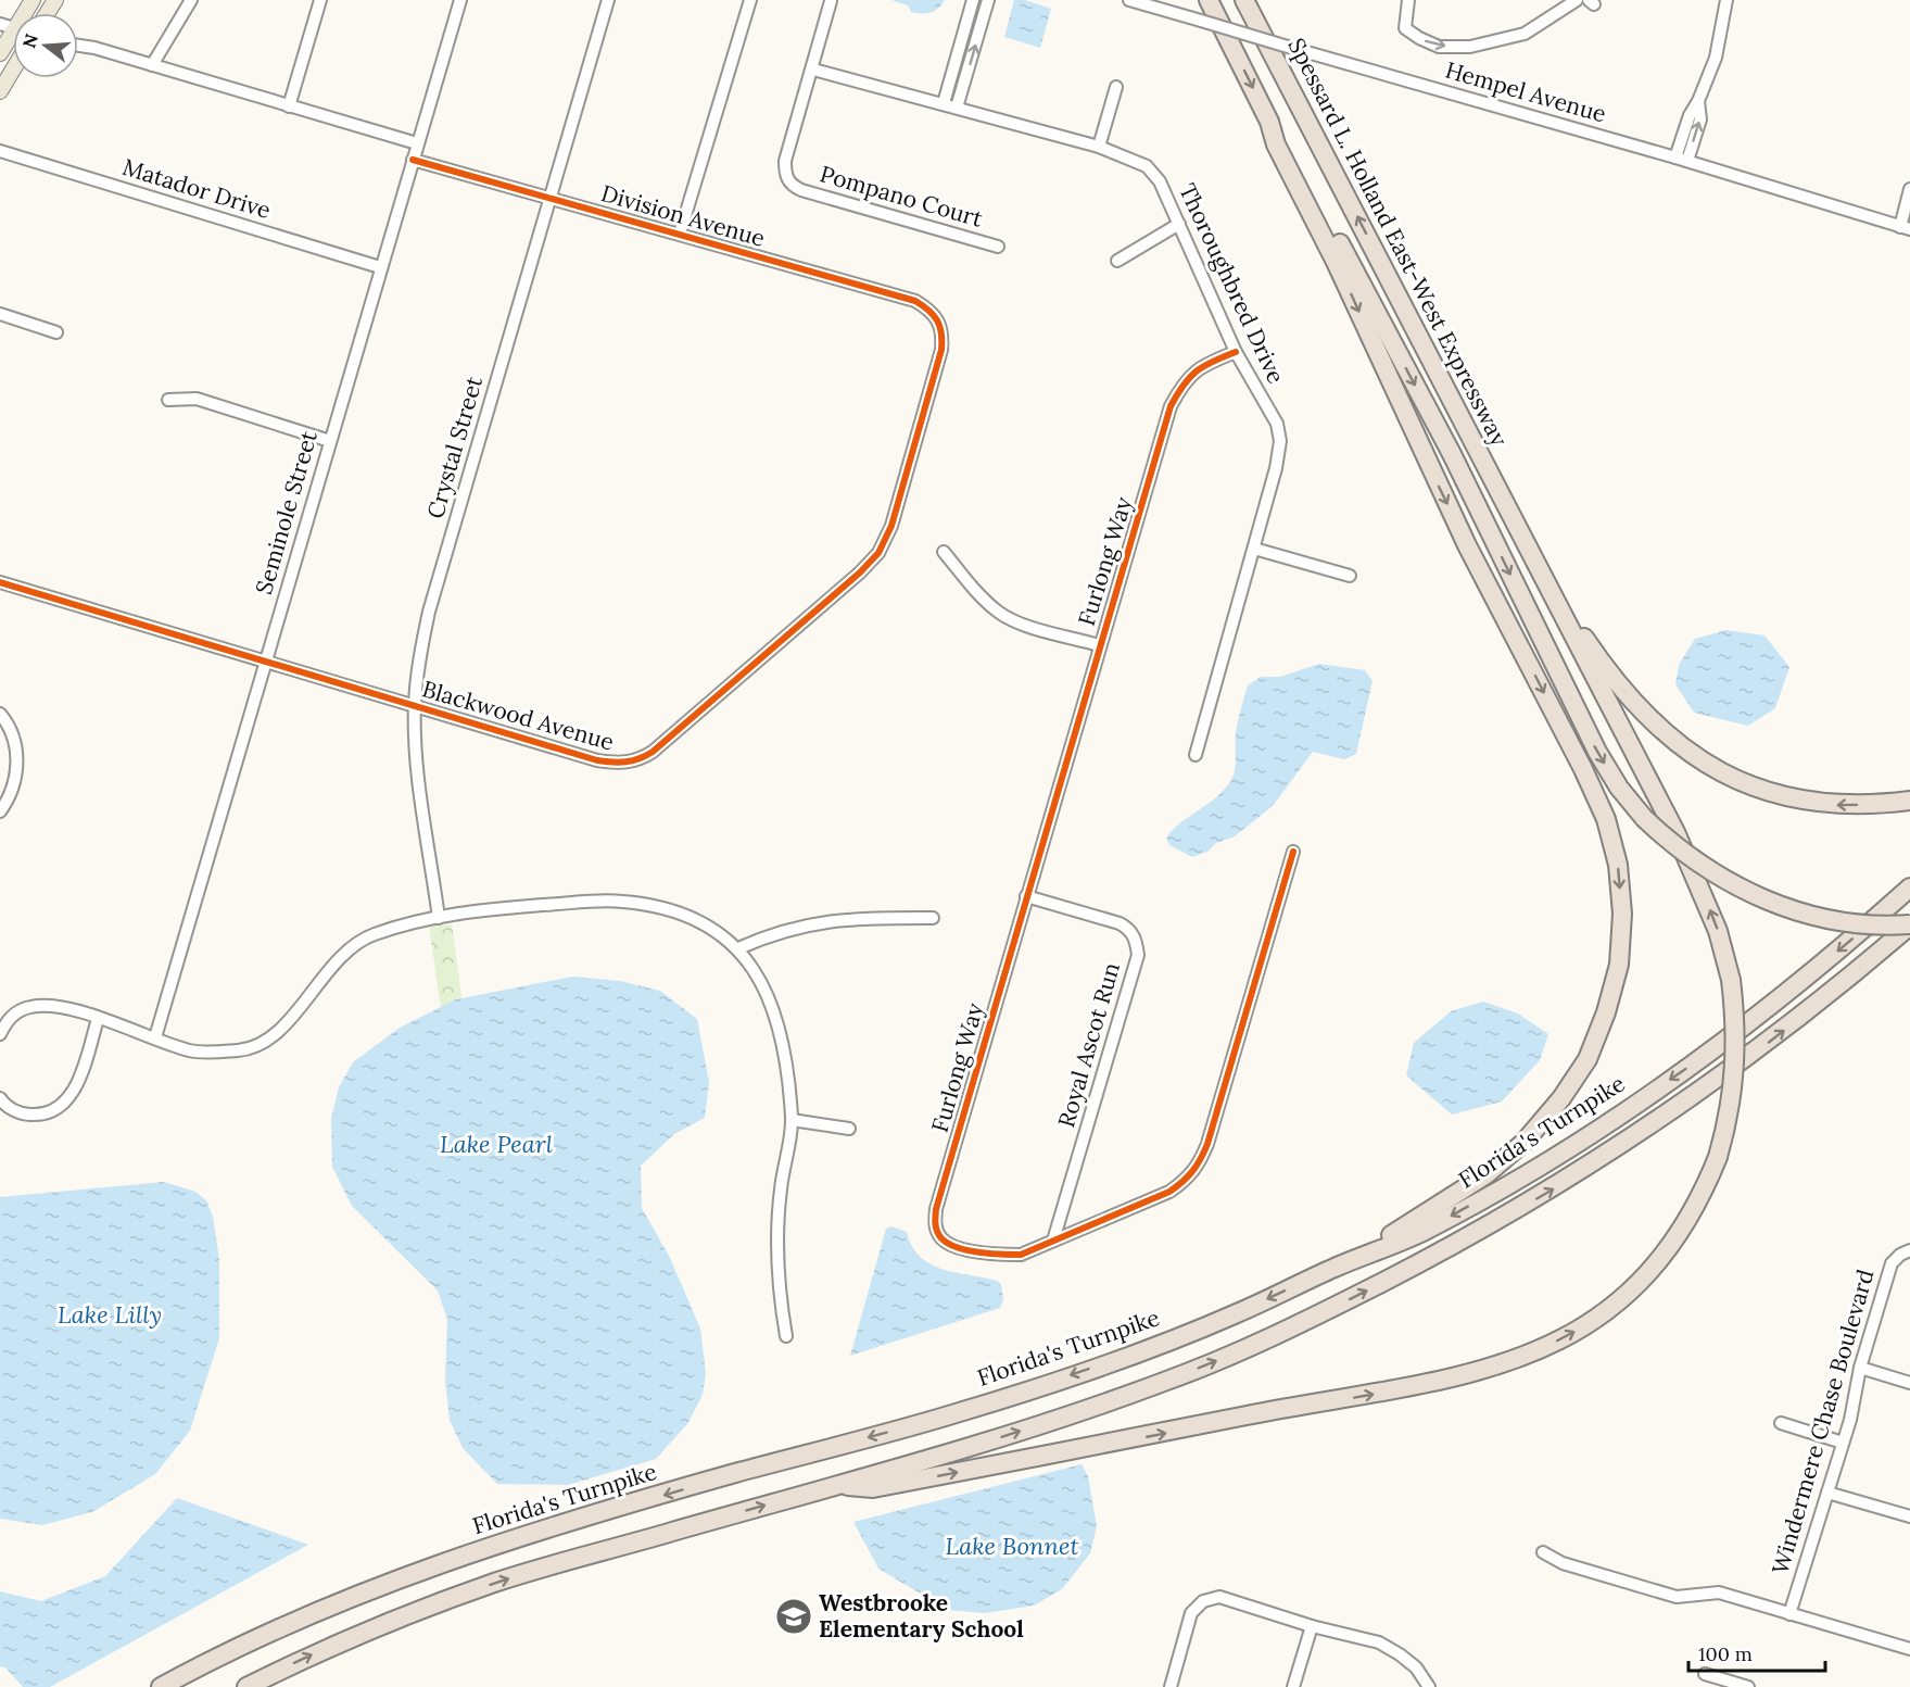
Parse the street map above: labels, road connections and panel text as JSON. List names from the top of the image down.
{
  "streets": {
    "highway": ["Spessard L. Holland East-West Expressway", "Florida's Turnpike"],
    "street": [
      "Hempel Avenue",
      "Matador Drive",
      "Pompano Court",
      "Division Avenue",
      "Thoroughbred Drive",
      "Crystal Street",
      "Seminole Street",
      "Furlong Way",
      "Blackwood Avenue",
      "Royal Ascot Run",
      "Windermere Chase Boulevard"
    ]
  },
  "crossings": [
    ["Matador Drive", "Seminole Street"],
    ["Pompano Court", "Thoroughbred Drive"],
    ["Division Avenue", "Crystal Street"],
    ["Division Avenue", "Seminole Street"],
    ["Division Avenue", "Blackwood Avenue"],
    ["Thoroughbred Drive", "Furlong Way"],
    ["Crystal Street", "Blackwood Avenue"],
    ["Seminole Street", "Blackwood Avenue"],
    ["Furlong Way", "Royal Ascot Run"]
  ],
  "water": ["Lake Pearl", "Lake Lilly", "Lake Bonnet"],
  "places": {
    "school or university": ["Westbrooke Elementary School"]
  },
  "scale_bar": "100 m",
  "north": "left"
}
